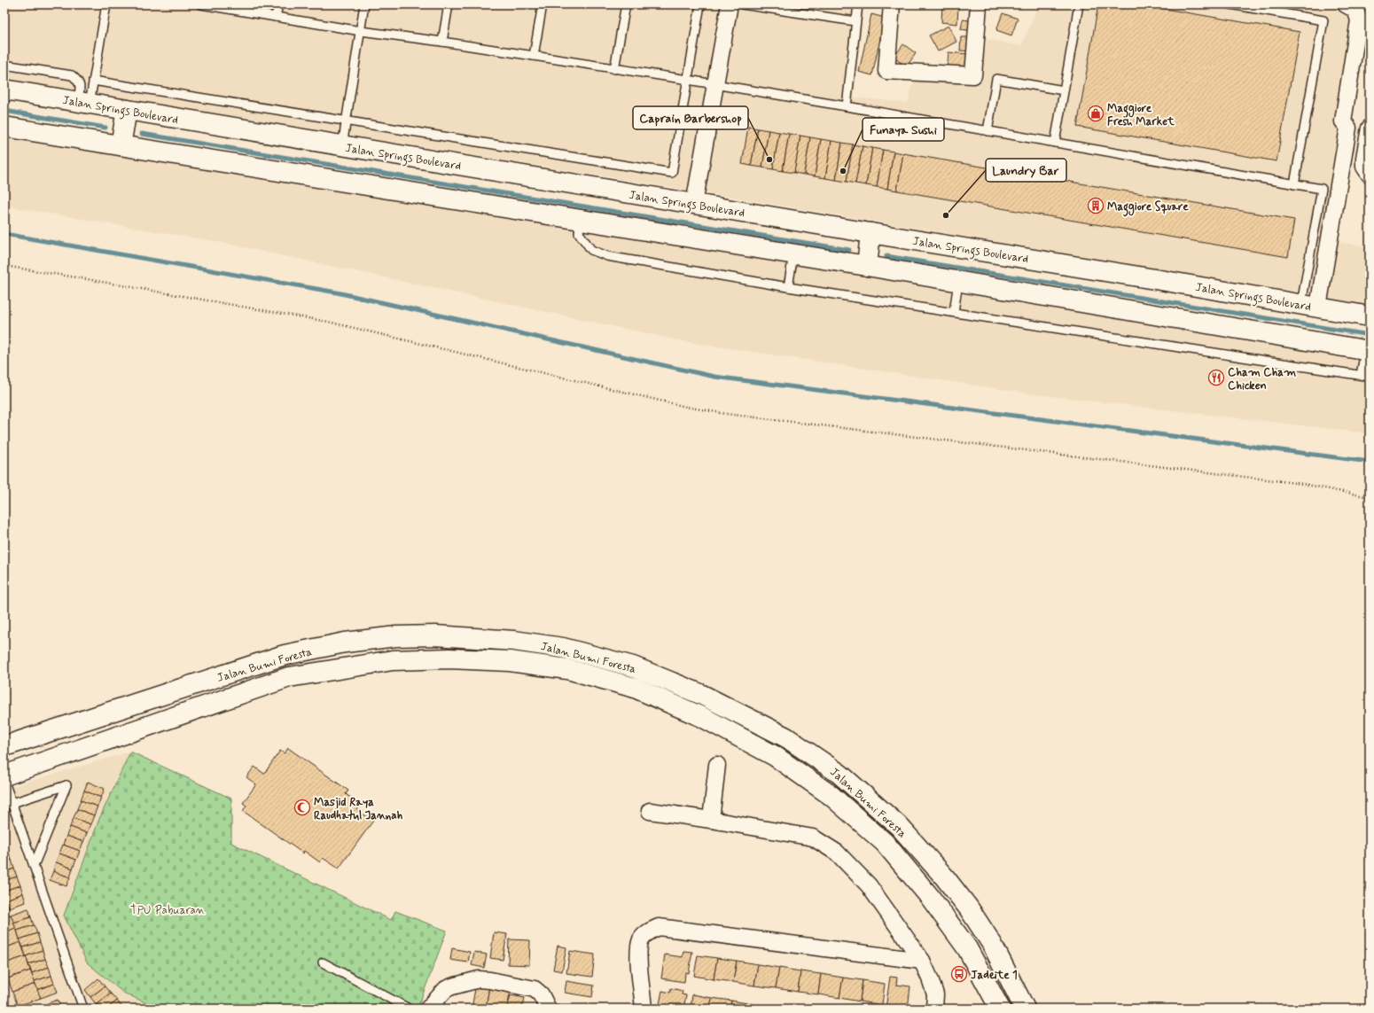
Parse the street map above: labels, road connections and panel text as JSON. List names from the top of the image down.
{
  "streets": {
    "main road": ["Jalan Springs Boulevard", "Jalan Bumi Foresta"]
  },
  "parks": ["TPU Pabuaran"],
  "places": {
    "shop": ["Maggiore Fresh Market"],
    "other": ["Caprain Barbershop", "Funaya Sushi", "Laundry Bar"],
    "building": ["Maggiore Square"],
    "restaurant": ["Cham Cham Chicken"],
    "mosque": ["Masjid Raya Raudhatul Jannah"],
    "bus stop": ["Jadeite 1"]
  }
}
